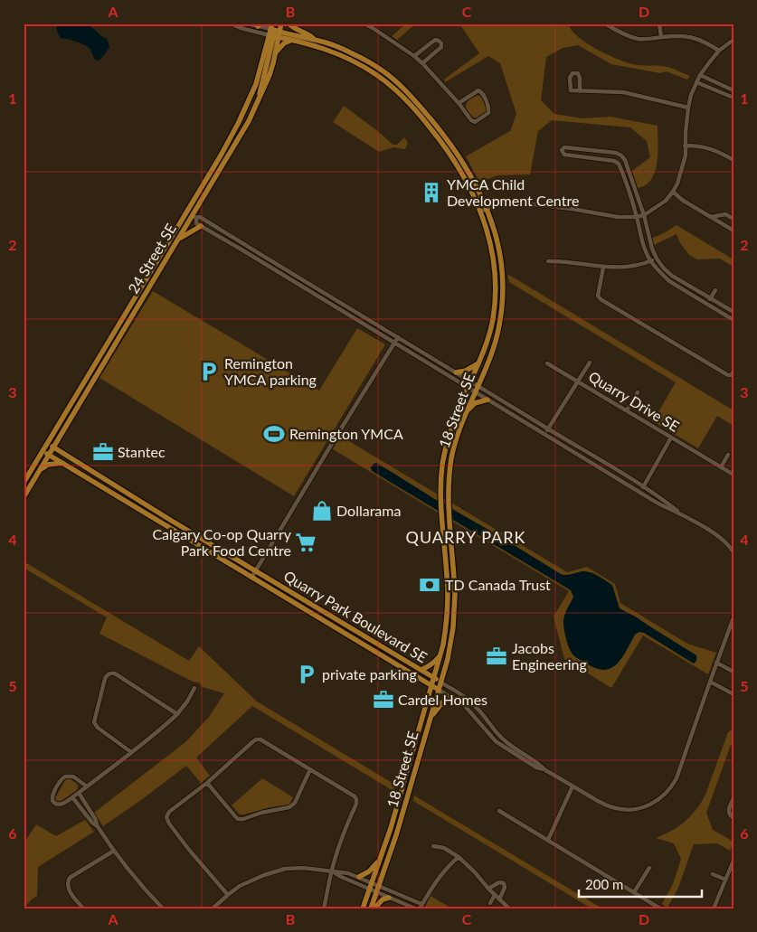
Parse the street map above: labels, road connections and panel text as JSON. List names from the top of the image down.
{
  "streets": {
    "main road": ["24 Street SE", "18 Street SE", "Quarry Park Boulevard SE"],
    "street": ["Quarry Drive SE"]
  },
  "crossings": [
    ["24 Street SE", "18 Street SE"],
    ["24 Street SE", "Quarry Park Boulevard SE"],
    ["18 Street SE", "Quarry Park Boulevard SE"]
  ],
  "districts": ["QUARRY PARK"],
  "places": {
    "building": ["YMCA Child Development Centre"],
    "parking": ["Remington YMCA parking", "private parking"],
    "sports": ["Remington YMCA"],
    "office": ["Stantec", "Jacobs Engineering", "Cardel Homes"],
    "shop": ["Dollarama"],
    "supermarket": ["Calgary Co-op Quarry Park Food Centre"],
    "bank": ["TD Canada Trust"]
  },
  "scale_bar": "200 m",
  "grid": {
    "columns": [
      "A",
      "B",
      "C",
      "D"
    ],
    "rows": [
      "1",
      "2",
      "3",
      "4",
      "5",
      "6"
    ]
  }
}
